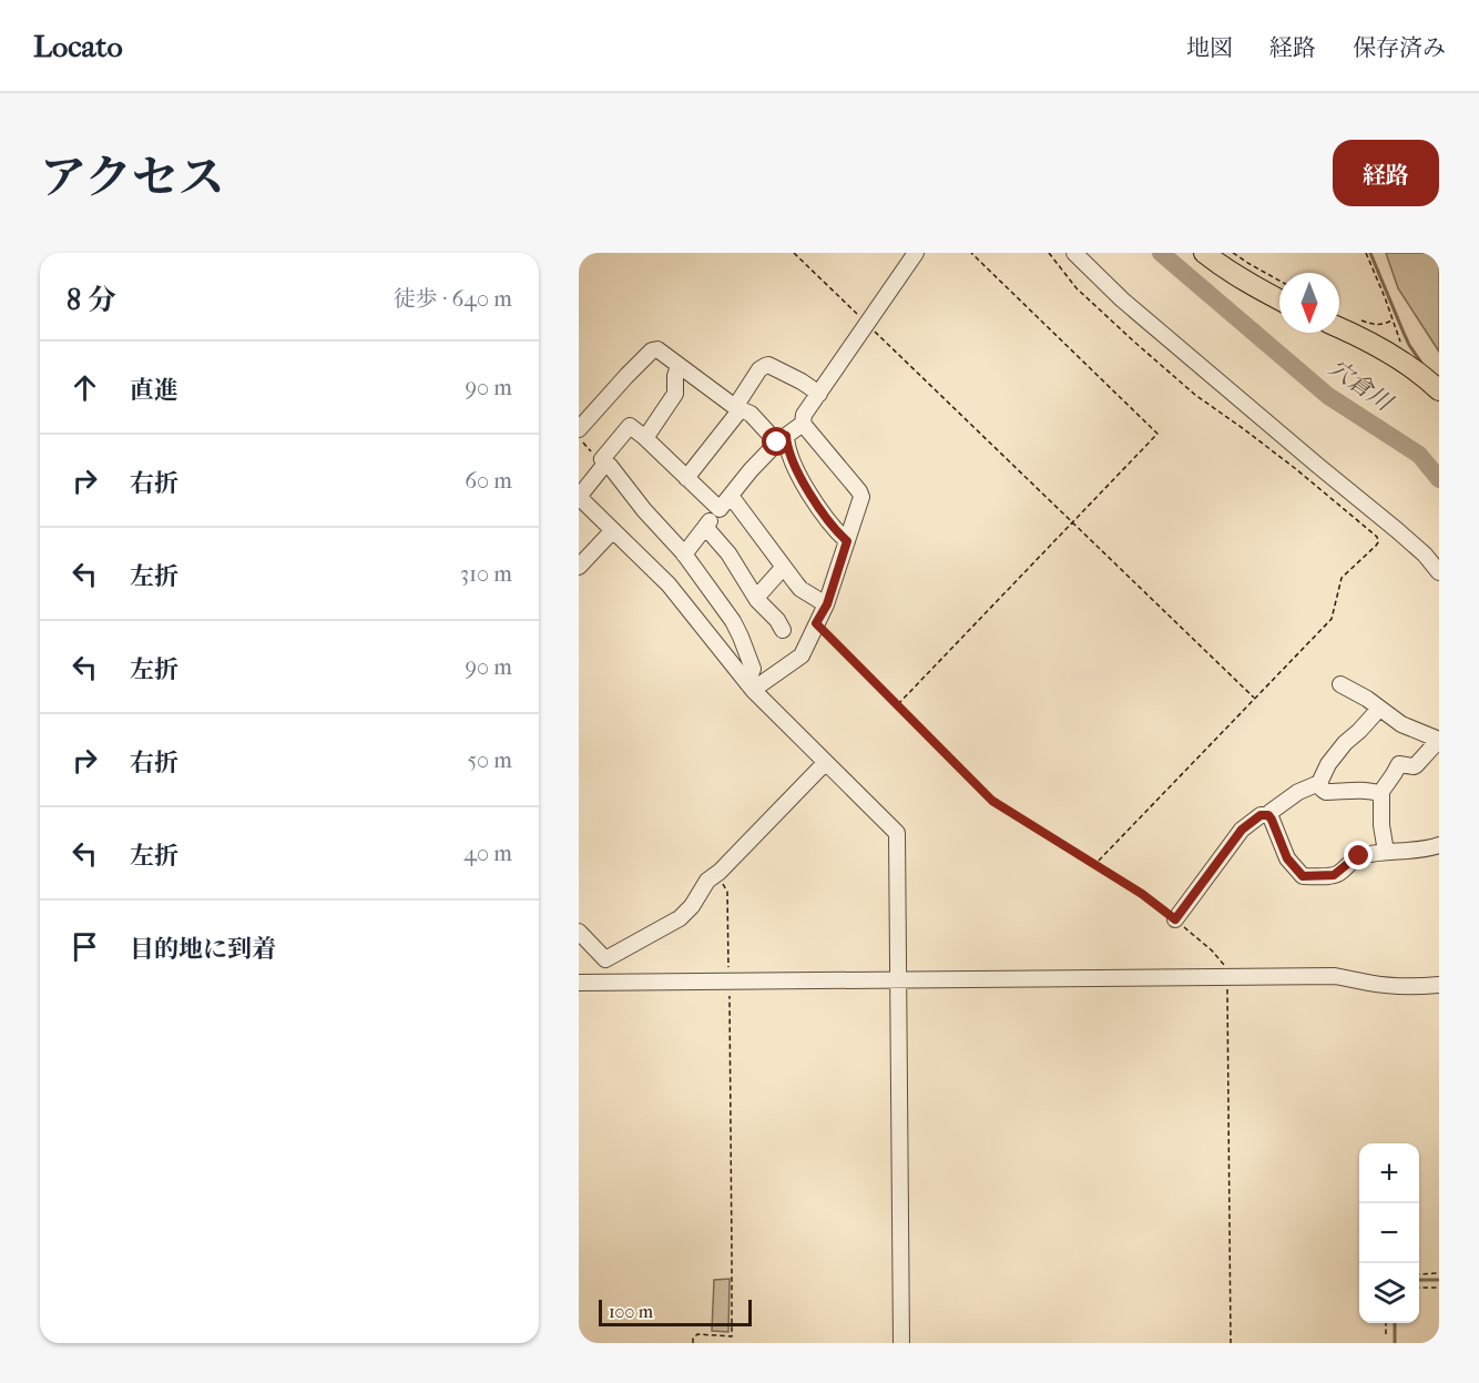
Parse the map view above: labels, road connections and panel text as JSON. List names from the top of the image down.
{
  "water": ["穴倉川"],
  "scale_bar": "100 m",
  "north": "bottom",
  "page": {
    "header": "Locato",
    "nav": ["地図", "経路", "保存済み"],
    "title": "アクセス",
    "buttons": "経路",
    "heading": ["8 分", "徒歩 · 640 m"],
    "list": [
      ["直進", "90 m"],
      ["右折", "60 m"],
      ["左折", "310 m"],
      ["左折", "90 m"],
      ["右折", "50 m"],
      ["左折", "40 m"],
      "目的地に到着"
    ],
    "map_buttons": ["+", "−"],
    "scale": "100 m"
  }
}
